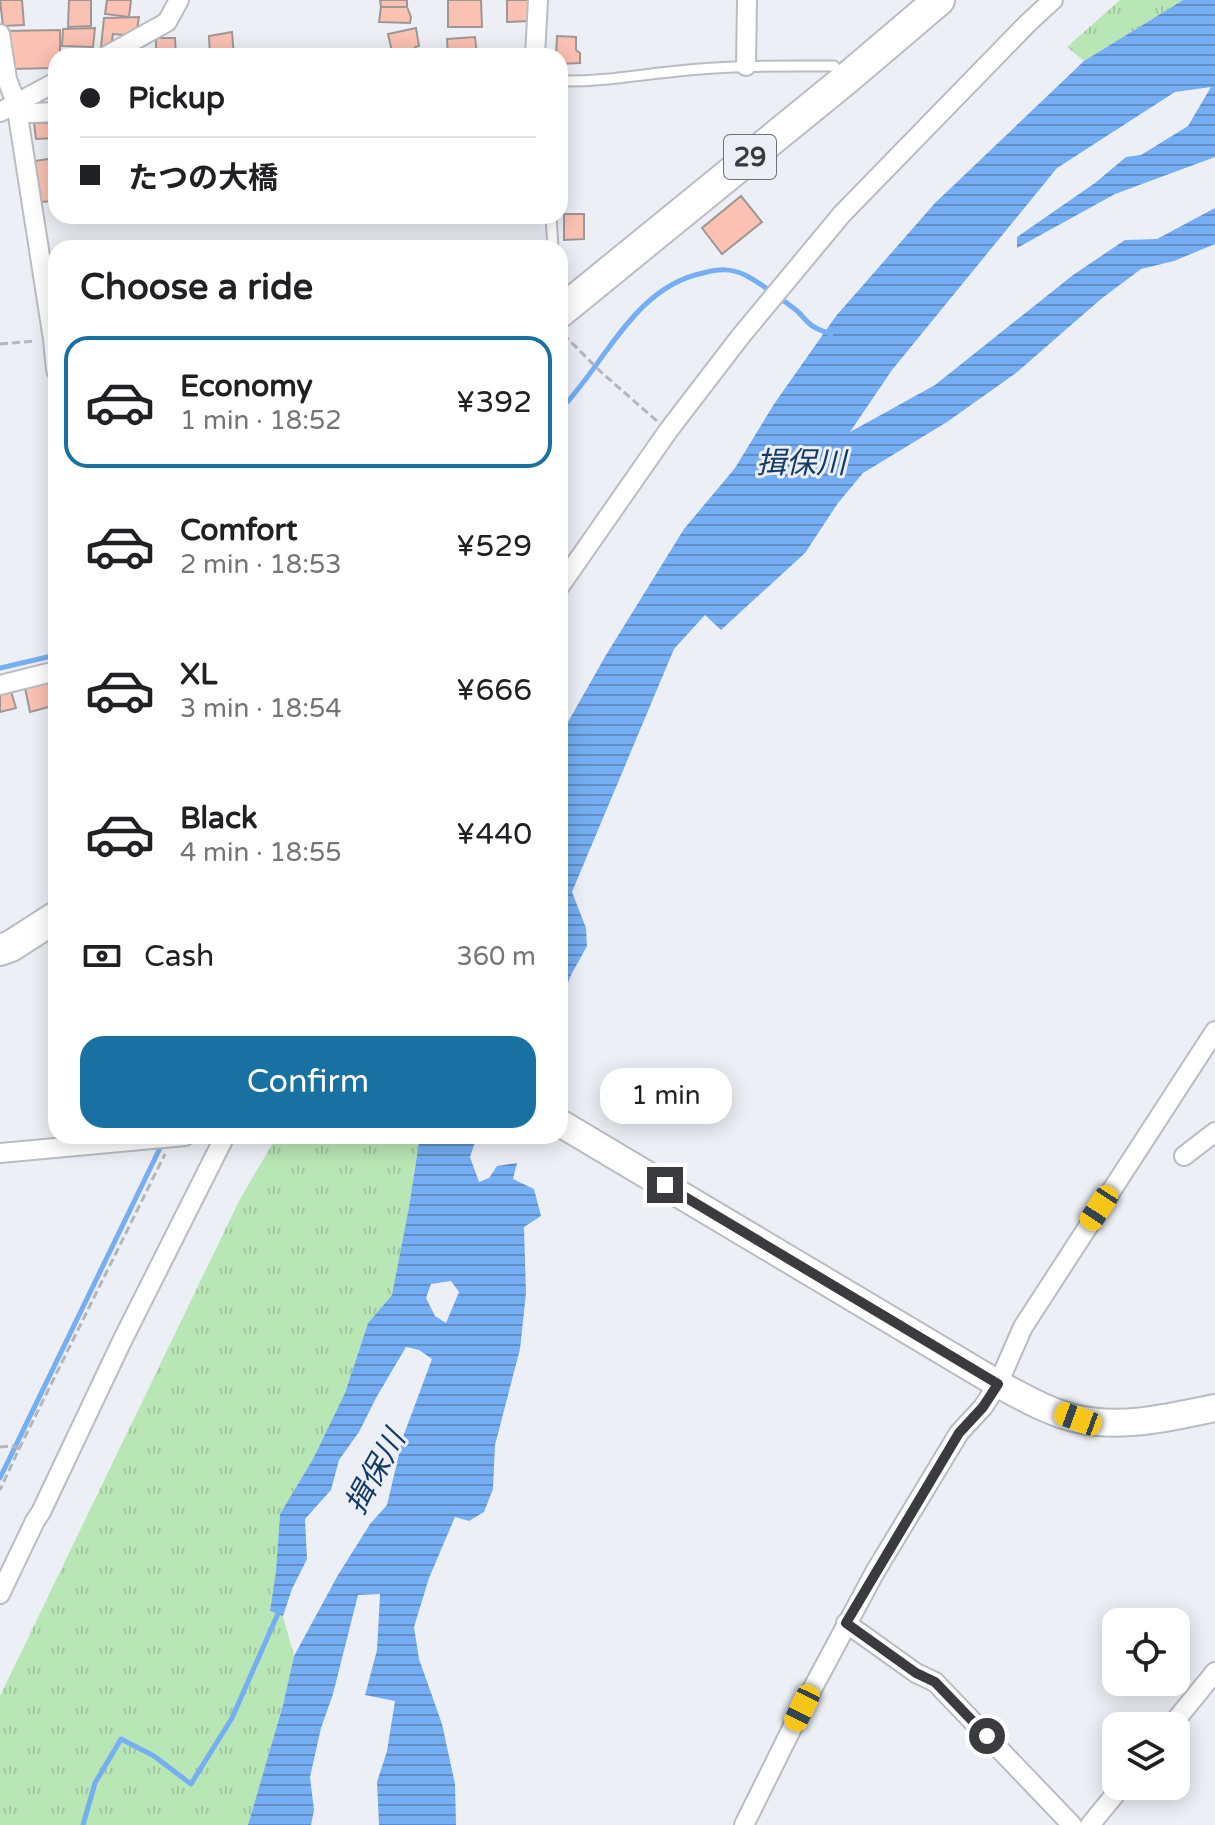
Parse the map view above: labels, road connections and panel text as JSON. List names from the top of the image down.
{
  "streets": {
    "main road": ["29"]
  },
  "water": ["揖保川"],
  "page": {
    "banner": ["Pickup", "たつの大橋"],
    "heading": "Choose a ride",
    "list": [
      {
        "name": "Economy",
        "note": "1 min · 18:52",
        "value": "¥392"
      },
      {
        "name": "Comfort",
        "note": "2 min · 18:53",
        "value": "¥529"
      },
      {
        "name": "XL",
        "note": "3 min · 18:54",
        "value": "¥666"
      },
      {
        "name": "Black",
        "note": "4 min · 18:55",
        "value": "¥440"
      }
    ],
    "pay": ["Cash", "360 m"],
    "buttons": "Confirm",
    "bubble": "1 min"
  }
}
